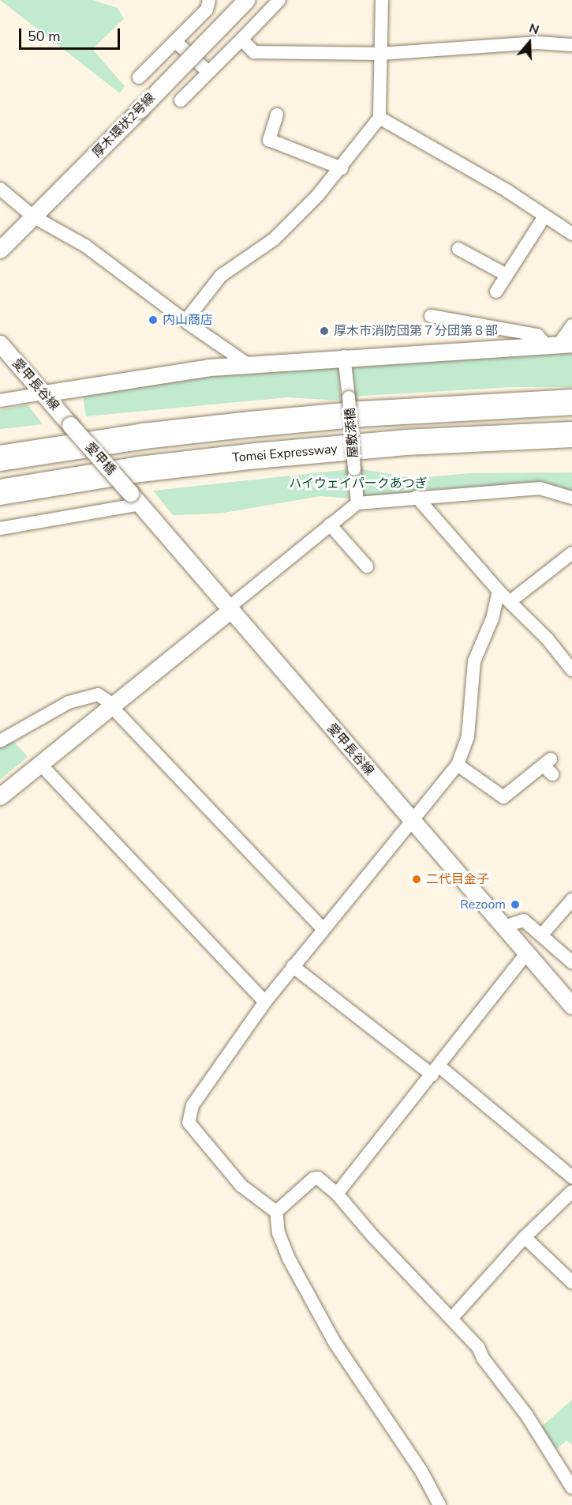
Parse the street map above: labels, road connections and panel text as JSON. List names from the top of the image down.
{
  "streets": {
    "highway": ["Tomei Expressway"],
    "street": [
      "厚木環状2号線",
      "愛甲長谷線",
      "屋敷添橋",
      "愛甲橋"
    ]
  },
  "crossings": [
    ["愛甲長谷線", "愛甲橋"]
  ],
  "parks": ["ハイウェイパークあつぎ"],
  "places": [
    "内山商店",
    "厚木市消防団第７分団第８部",
    "二代目金子",
    "Rezoom"
  ],
  "scale_bar": "50 m",
  "north": "top"
}
